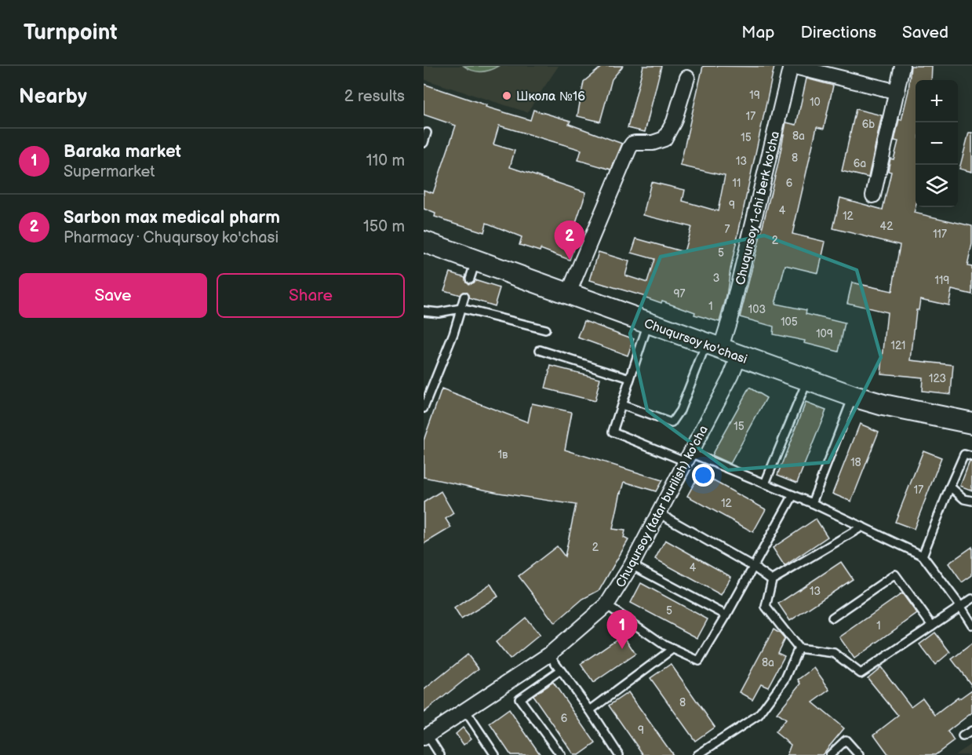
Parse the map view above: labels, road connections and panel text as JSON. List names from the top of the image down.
{
  "streets": {
    "street": ["Chuqursoy 1-chi berk ko'cha", "Chuqursoy ko'chasi", "Chuqursoy (tatar burilish) ko'cha"]
  },
  "crossings": [
    ["Chuqursoy 1-chi berk ko'cha", "Chuqursoy ko'chasi"],
    ["Chuqursoy ko'chasi", "Chuqursoy (tatar burilish) ko'cha"]
  ],
  "places": ["Школа №16"],
  "house_numbers": [
    "19",
    "10",
    "17",
    "6b",
    "8a",
    "15",
    "8",
    "13",
    "6a",
    "11",
    "6",
    "9",
    "4",
    "12",
    "42",
    "7",
    "117",
    "2",
    "5",
    "3",
    "119",
    "97",
    "1",
    "103",
    "105",
    "109",
    "121",
    "123",
    "15",
    "1в",
    "18",
    "17",
    "12",
    "2",
    "4",
    "13",
    "5",
    "1",
    "8a",
    "8",
    "6",
    "9"
  ],
  "page": {
    "header": "Turnpoint",
    "nav": ["Map", "Directions", "Saved"],
    "heading": ["Nearby", "2 results"],
    "map_buttons": ["+", "−"],
    "list": [
      {
        "mark": "1",
        "name": "Baraka market",
        "note": "Supermarket",
        "value": "110 m"
      },
      {
        "mark": "2",
        "name": "Sarbon max medical pharm",
        "note": "Pharmacy · Chuqursoy ko'chasi",
        "value": "150 m"
      }
    ],
    "pins": ["2", "1"],
    "buttons": ["Save", "Share"]
  }
}
